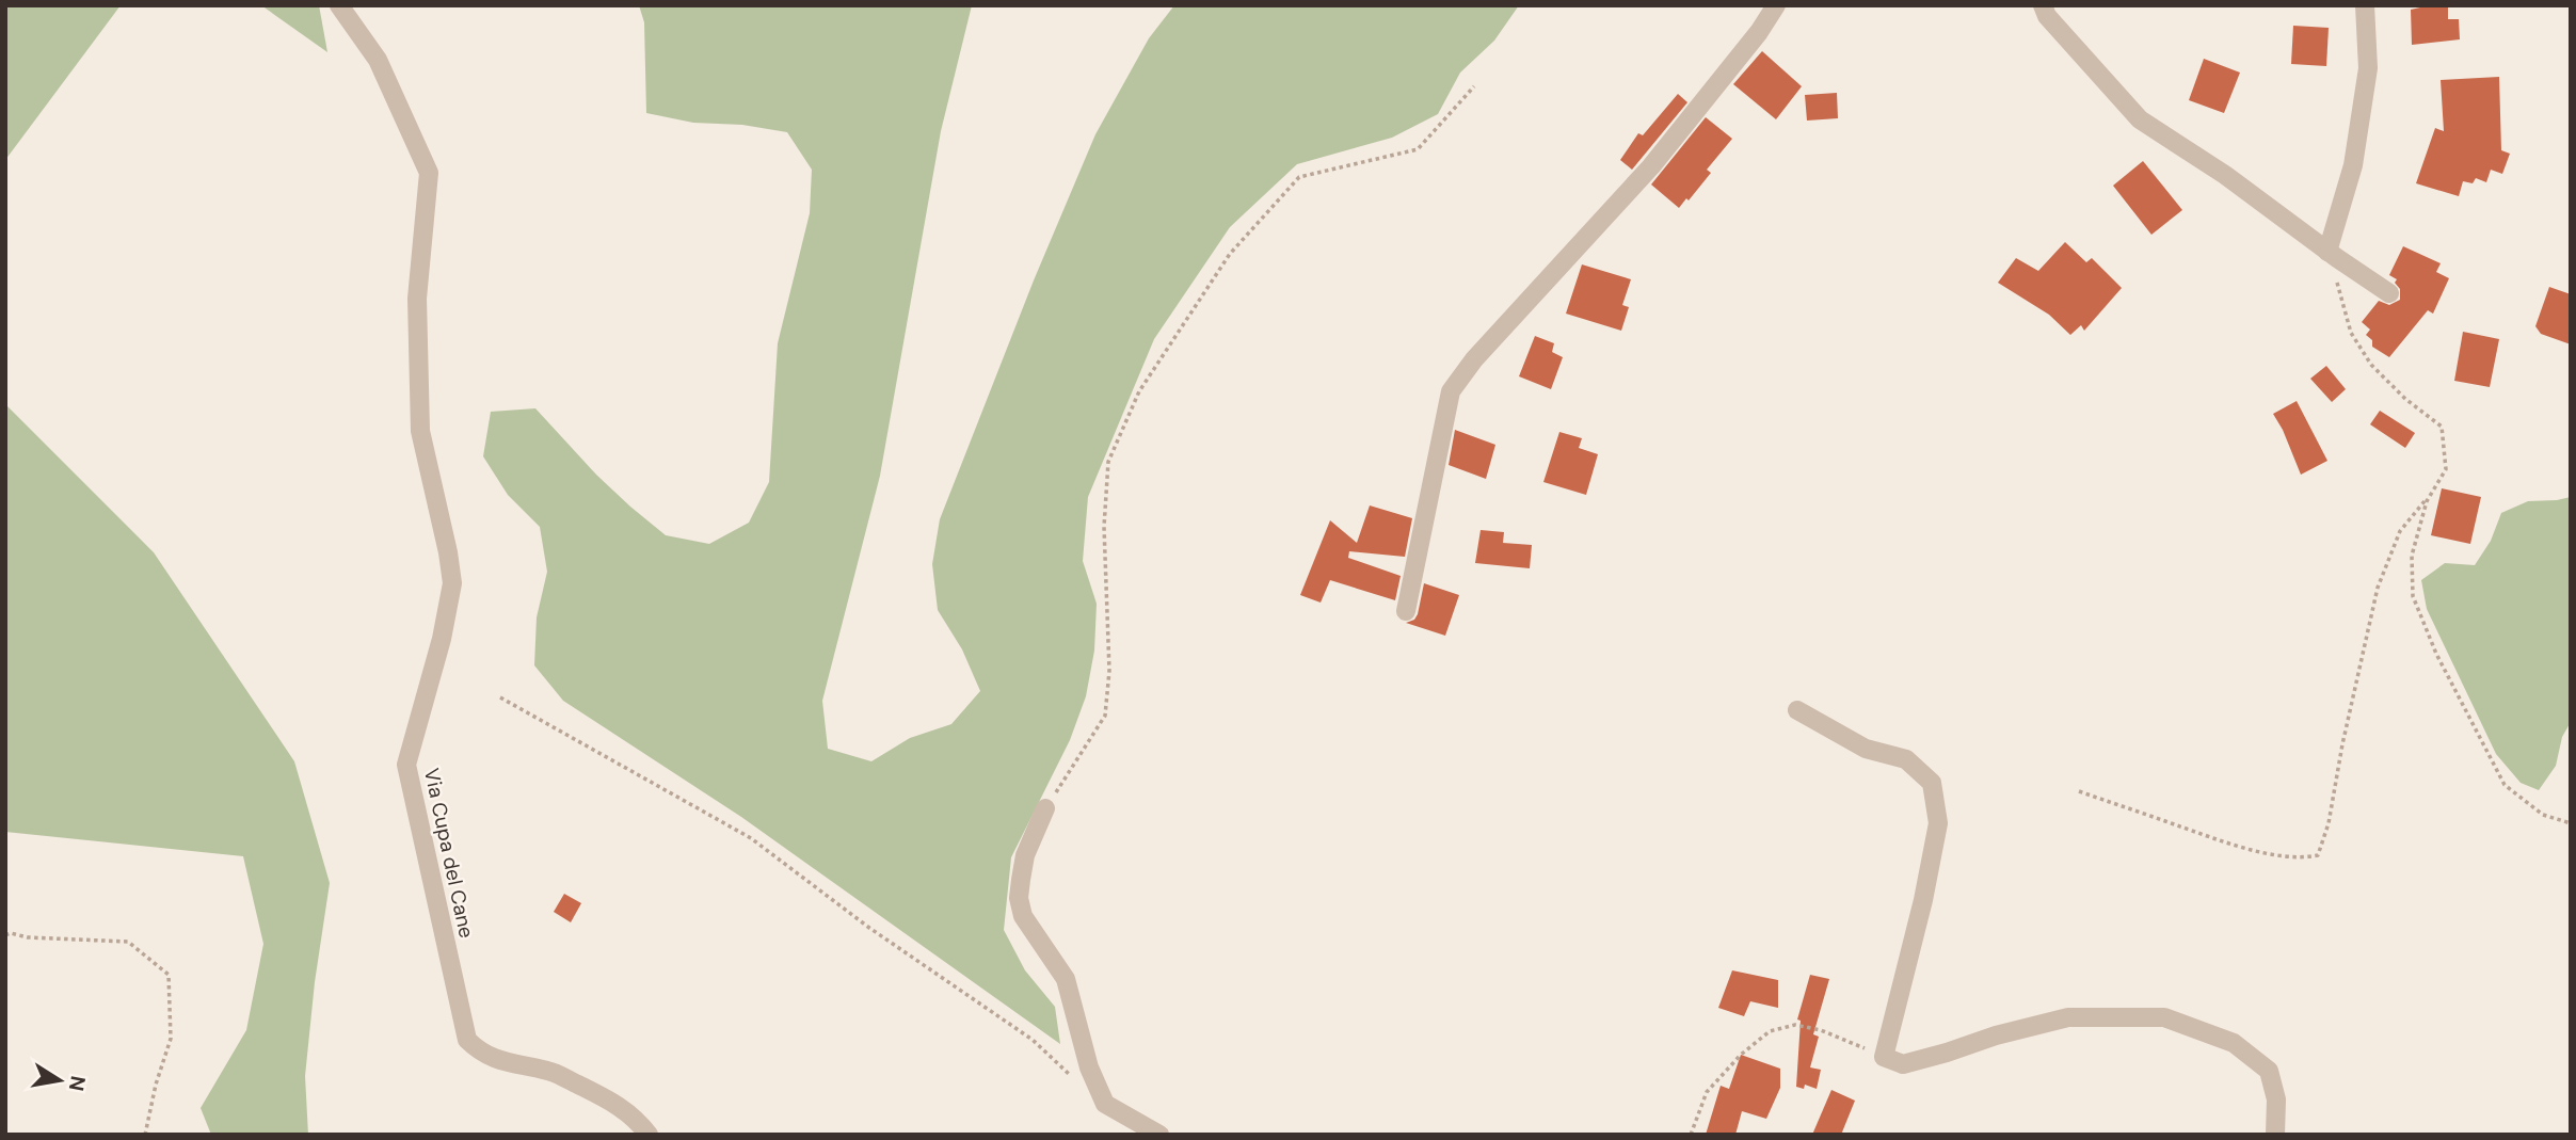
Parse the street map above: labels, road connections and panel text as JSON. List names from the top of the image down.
{
  "streets": {
    "street": ["Via Cupa del Cane"]
  },
  "north": "right"
}
